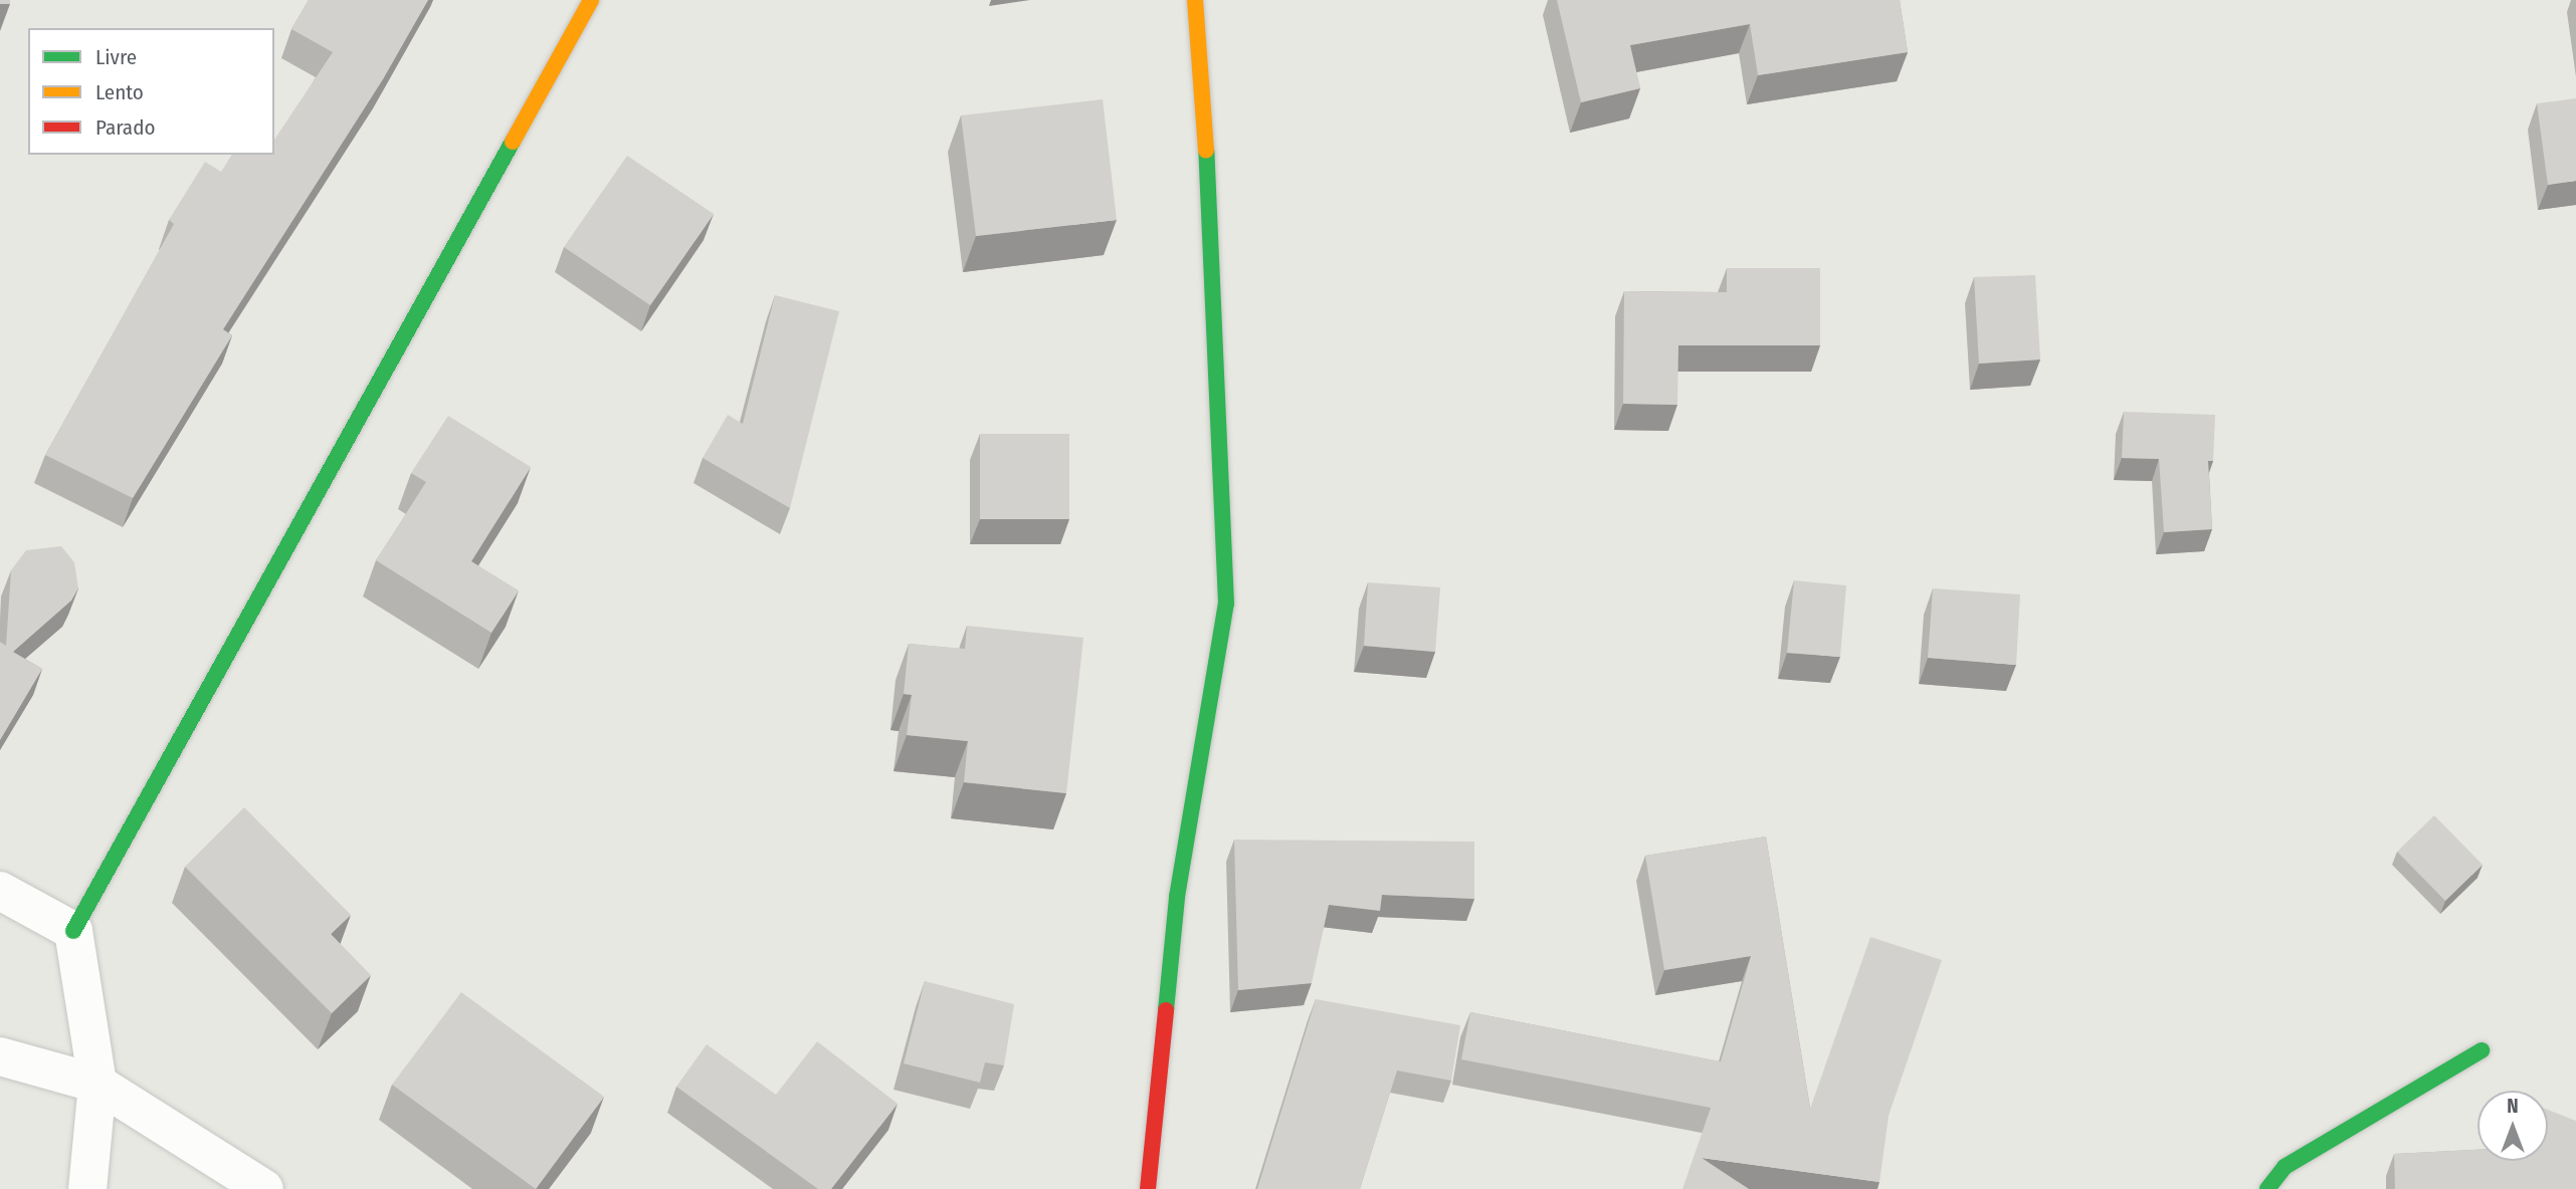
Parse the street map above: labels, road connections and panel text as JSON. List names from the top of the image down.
{
  "legend": ["Livre", "Lento", "Parado"],
  "north": "top"
}
